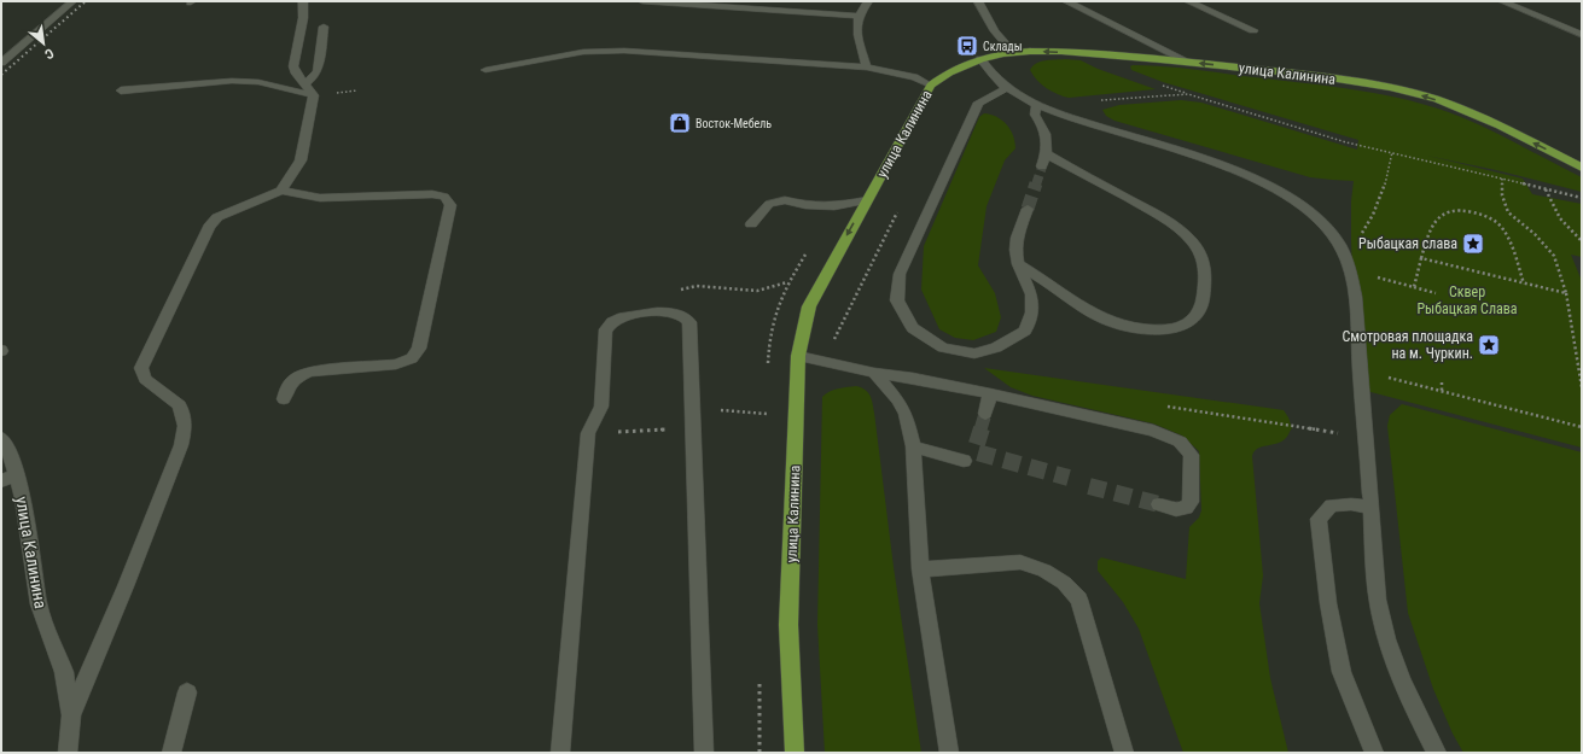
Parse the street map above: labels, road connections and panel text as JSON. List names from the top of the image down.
{
  "streets": {
    "main road": ["улица Калинина"]
  },
  "one_way": ["улица Калинина"],
  "parks": ["Сквер Рыбацкая Слава"],
  "places": {
    "bus stop": ["Склады"],
    "shop": ["Восток-Мебель"],
    "place": ["Рыбацкая слава", "Смотровая площадка на м. Чуркин."]
  },
  "north": "bottom right"
}
